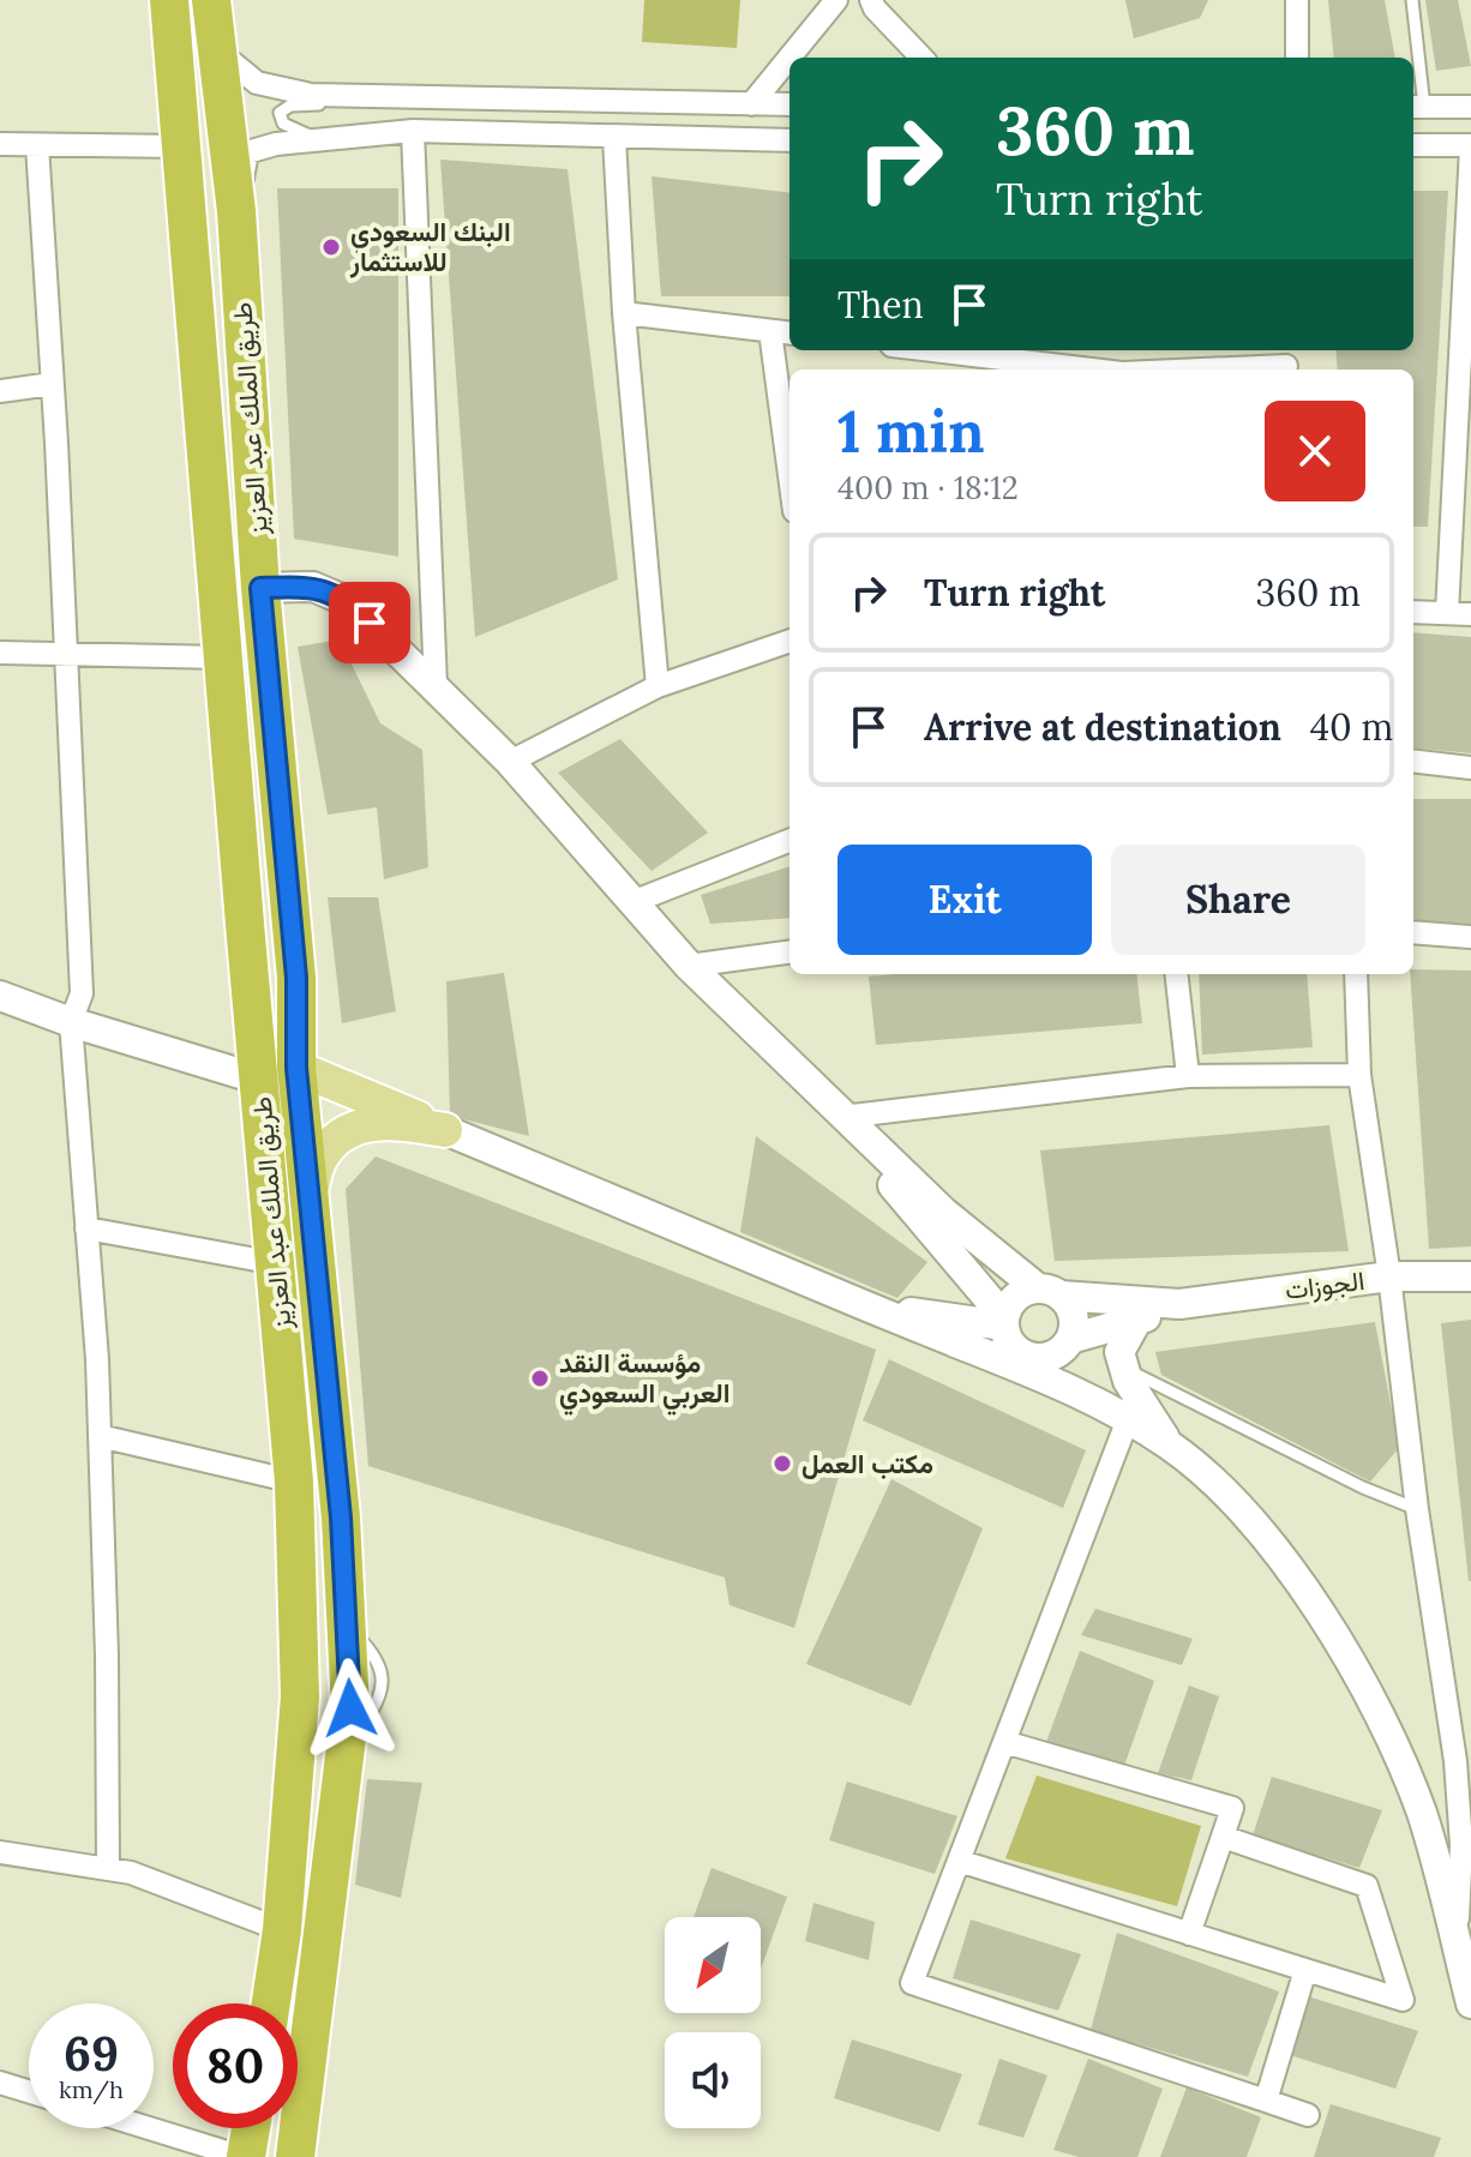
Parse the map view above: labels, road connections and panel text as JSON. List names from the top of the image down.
{
  "streets": {
    "highway": ["طريق الملك عبد العزيز"],
    "street": ["الجوزات"]
  },
  "places": ["البنك السعودي للاستثمار", "مؤسسة النقد العربي السعودي", "مكتب العمل"],
  "north": "bottom left",
  "page": {
    "turn": ["360 m", "Turn right"],
    "then": "Then",
    "heading": ["1 min", "400 m · 18:12"],
    "list": [
      {
        "name": "Turn right",
        "value": "360 m"
      },
      {
        "name": "Arrive at destination",
        "value": "40 m"
      }
    ],
    "buttons": ["Exit", "Share"],
    "speed": "69 km/h",
    "limit": "80"
  }
}
